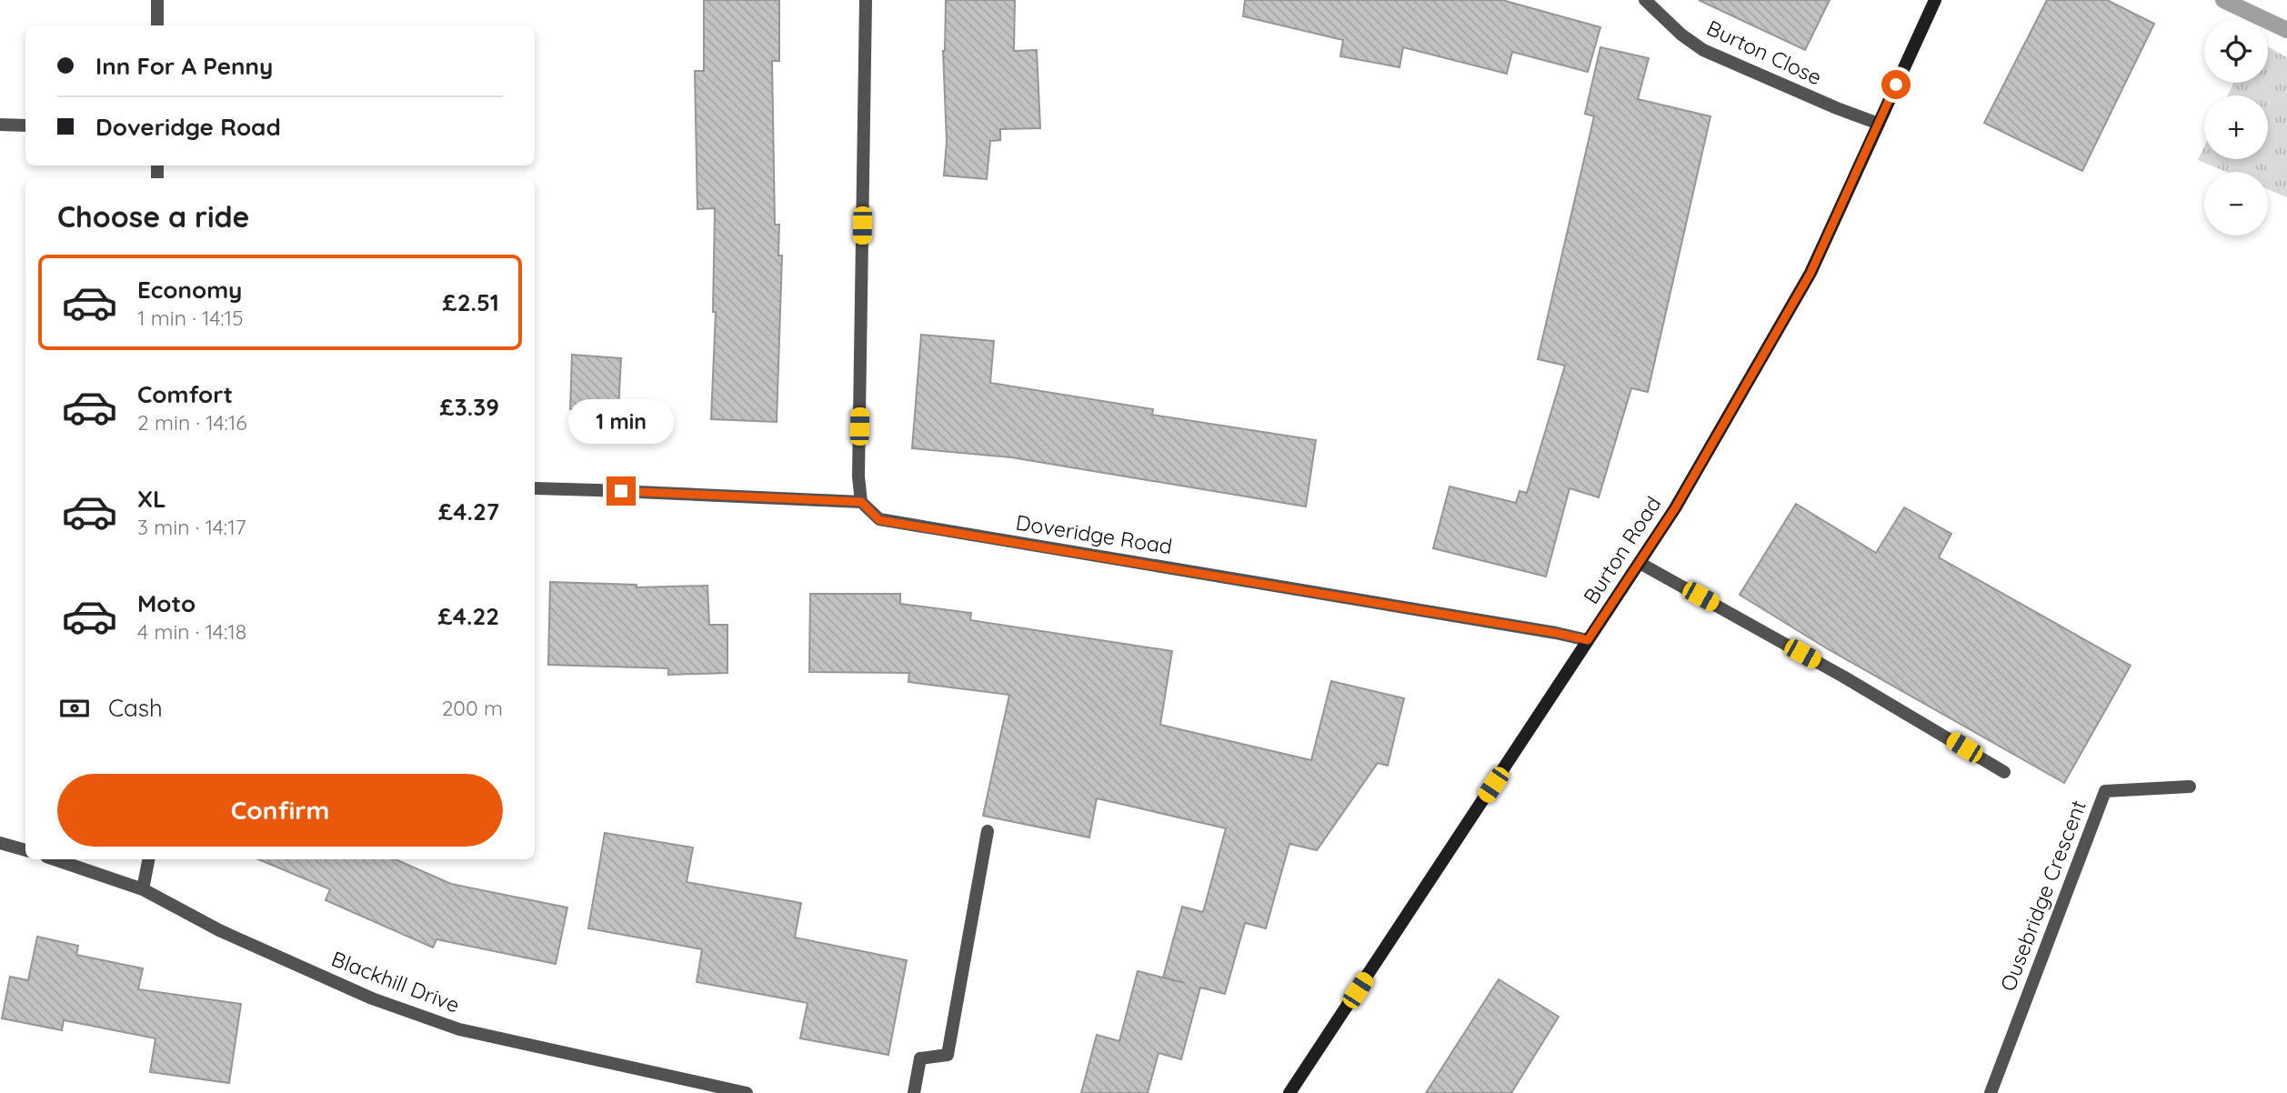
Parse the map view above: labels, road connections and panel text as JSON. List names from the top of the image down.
{
  "streets": {
    "main road": ["Burton Road"],
    "street": [
      "Burton Close",
      "Doveridge Road",
      "Ousebridge Crescent",
      "Blackhill Drive"
    ]
  },
  "crossings": [
    ["Burton Close", "Burton Road"],
    ["Doveridge Road", "Burton Road"]
  ],
  "page": {
    "map_buttons": ["+", "−"],
    "banner": ["Inn For A Penny", "Doveridge Road"],
    "heading": "Choose a ride",
    "list": [
      {
        "name": "Economy",
        "note": "1 min · 14:15",
        "value": "£2.51"
      },
      {
        "name": "Comfort",
        "note": "2 min · 14:16",
        "value": "£3.39"
      },
      {
        "name": "XL",
        "note": "3 min · 14:17",
        "value": "£4.27"
      },
      {
        "name": "Moto",
        "note": "4 min · 14:18",
        "value": "£4.22"
      }
    ],
    "bubble": "1 min",
    "pay": ["Cash", "200 m"],
    "buttons": "Confirm"
  }
}
